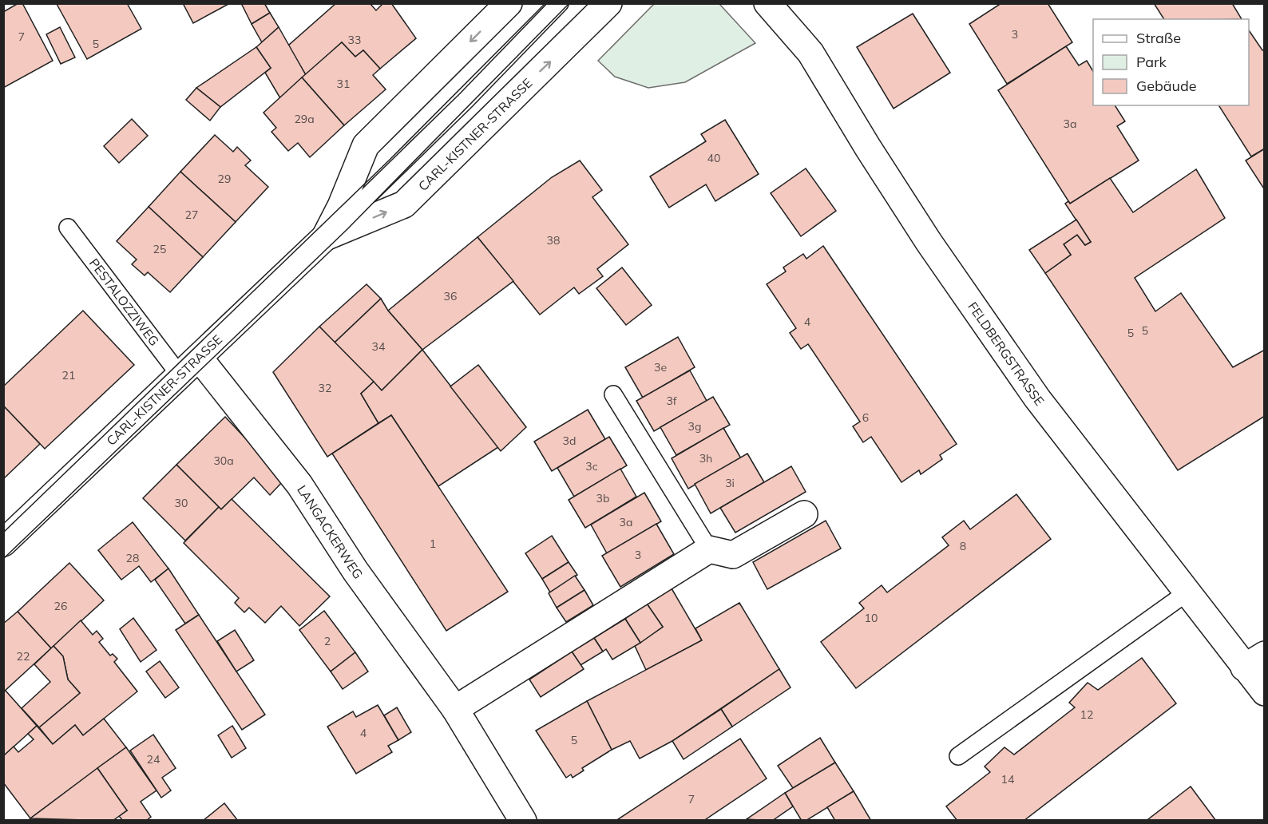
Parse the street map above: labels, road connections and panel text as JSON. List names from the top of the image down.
{
  "streets": {
    "street": ["CARL-KISTNER-STRASSE", "FELDBERGSTRASSE", "LANGACKERWEG"],
    "lane": ["PESTALOZZIWEG"]
  },
  "crossings": [
    ["CARL-KISTNER-STRASSE", "PESTALOZZIWEG"],
    ["CARL-KISTNER-STRASSE", "LANGACKERWEG"]
  ],
  "house_numbers": [
    "3",
    "7",
    "33",
    "5",
    "31",
    "29a",
    "3a",
    "40",
    "29",
    "27",
    "38",
    "25",
    "36",
    "4",
    "5",
    "5",
    "34",
    "3e",
    "21",
    "32",
    "3f",
    "6",
    "3g",
    "3d",
    "3h",
    "30a",
    "3c",
    "3i",
    "3b",
    "30",
    "3a",
    "1",
    "8",
    "3",
    "28",
    "26",
    "10",
    "2",
    "22",
    "12",
    "4",
    "5",
    "24",
    "14",
    "7"
  ],
  "legend": ["Straße", "Park", "Gebäude"]
}
